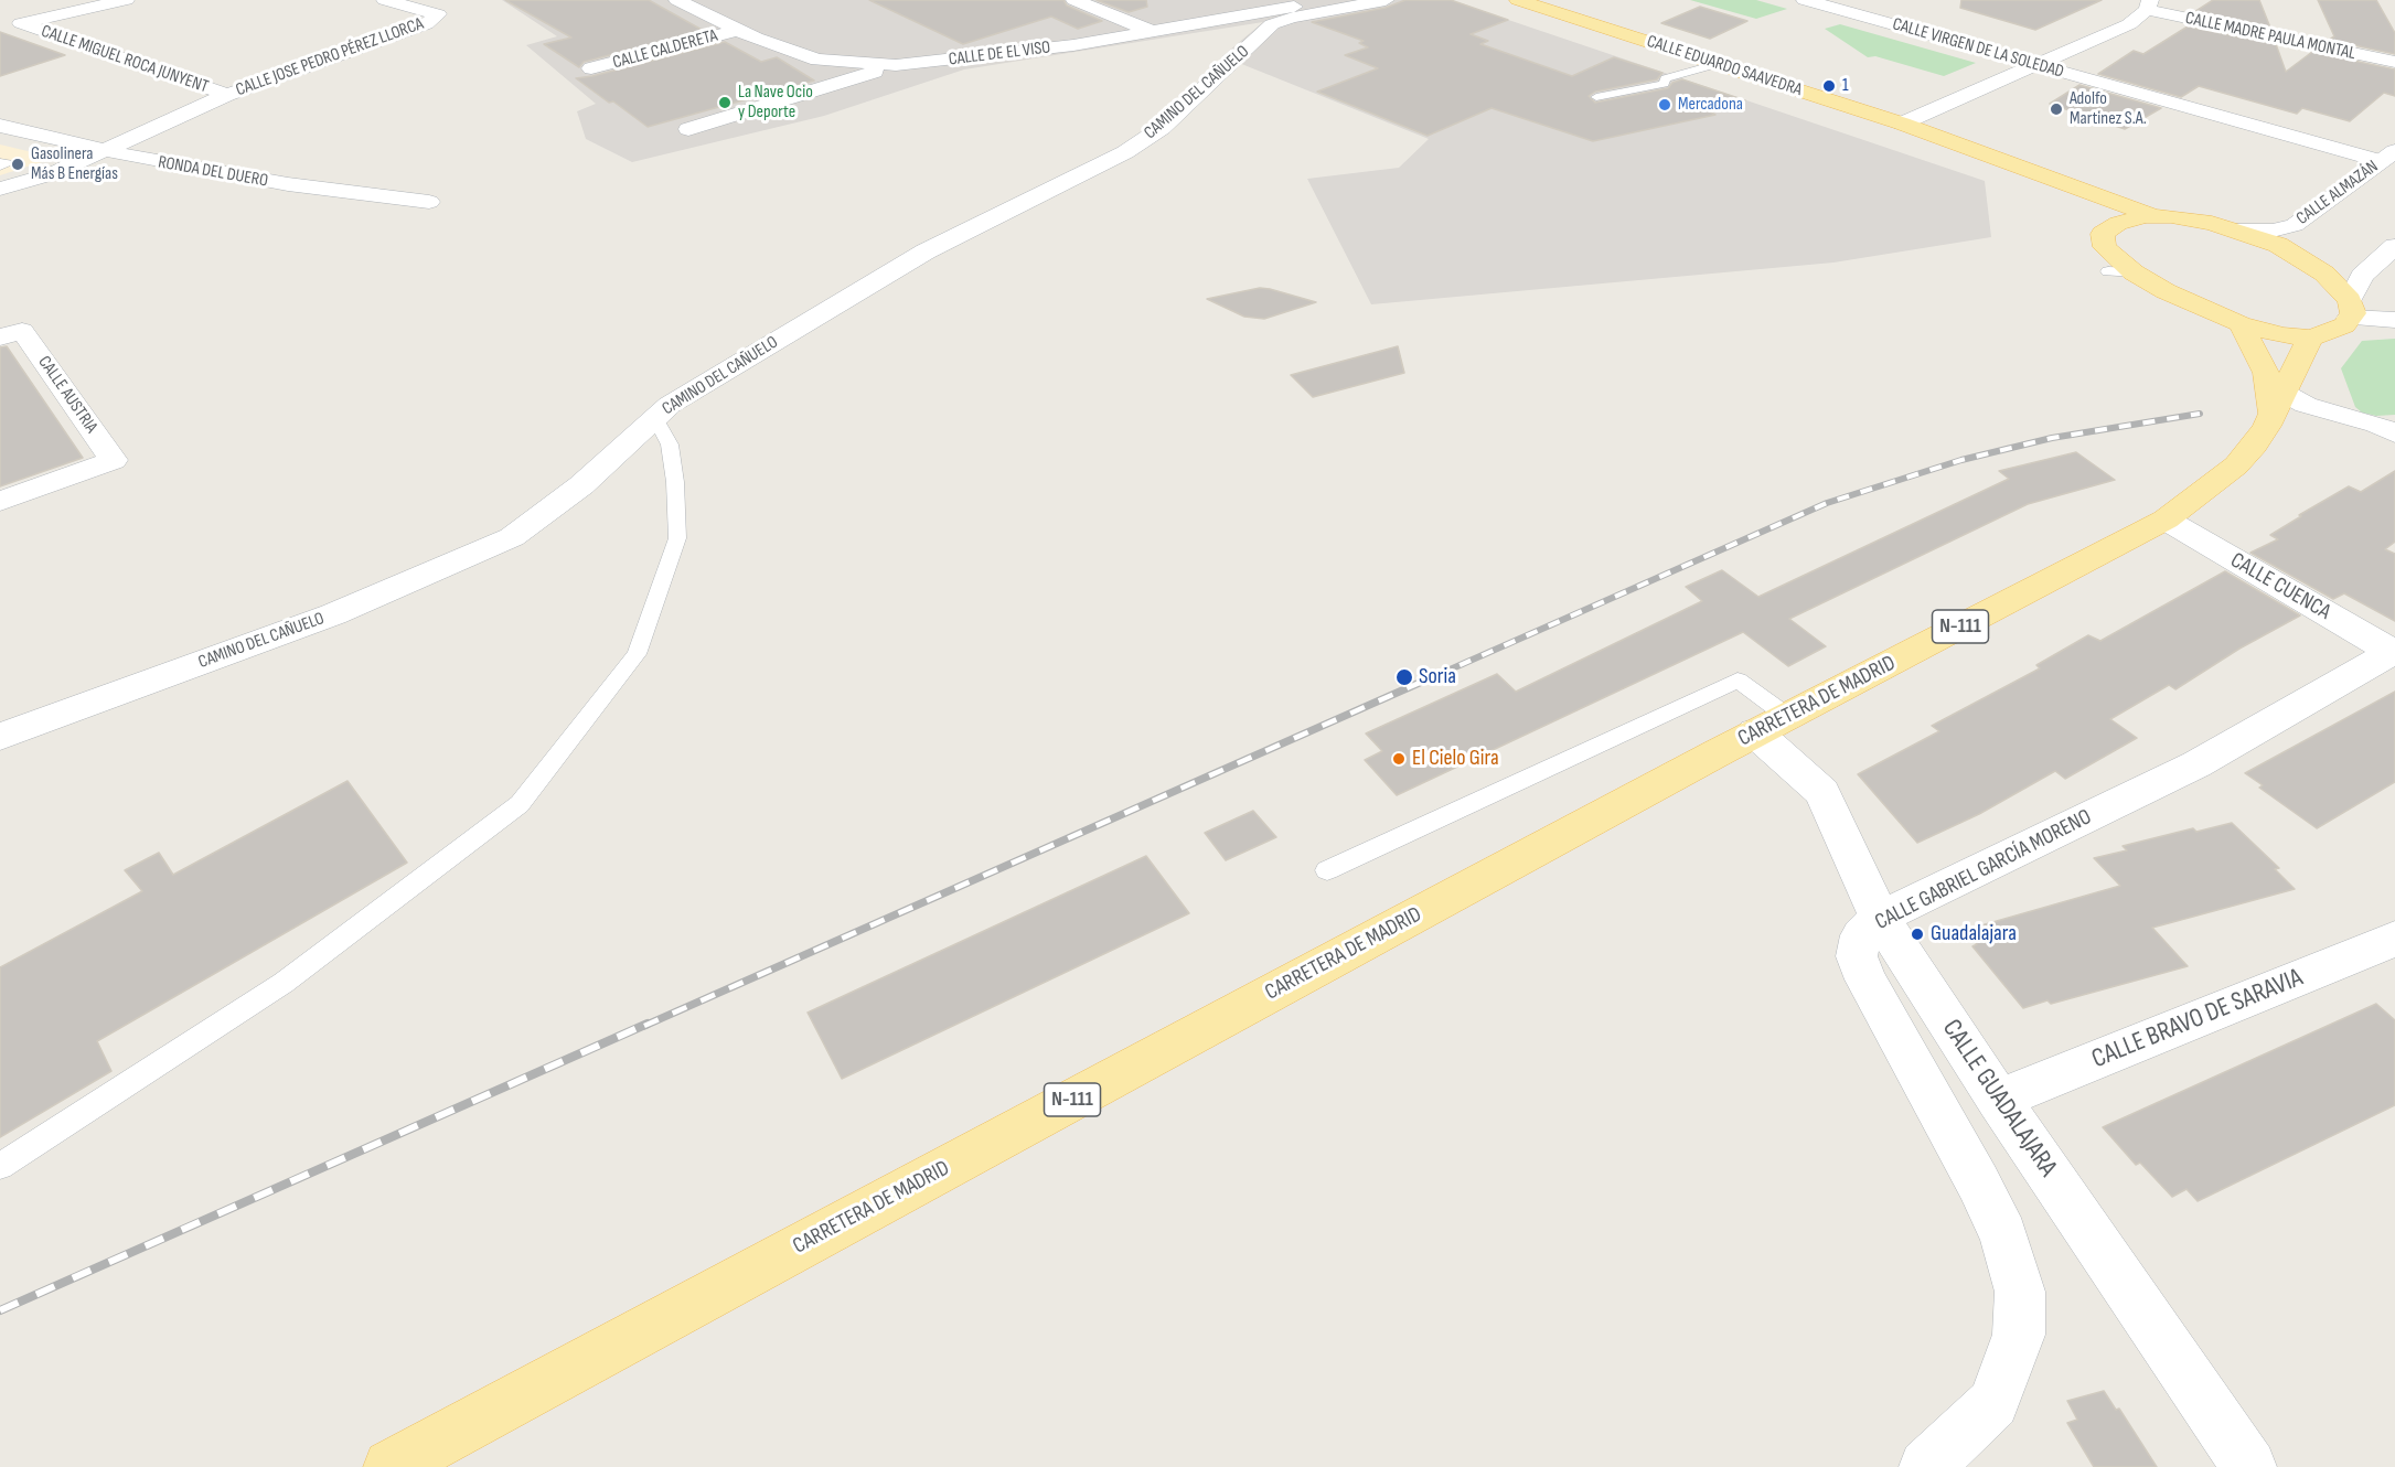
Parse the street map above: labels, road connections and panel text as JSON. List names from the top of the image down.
{
  "streets": {
    "main road": ["CALLE EDUARDO SAAVEDRA", "N-111", "CARRETERA DE MADRID"],
    "street": [
      "CALLE MADRE PAULA MONTAL",
      "CALLE VIRGEN DE LA SOLEDAD",
      "CALLE CALDERETA",
      "CALLE DE EL VISO",
      "CALLE JOSE PEDRO PÉREZ LLORCA",
      "CALLE MIGUEL ROCA JUNYENT",
      "CAMINO DEL CAÑUELO",
      "RONDA DEL DUERO",
      "CALLE ALMAZÁN",
      "CALLE AUSTRIA",
      "CALLE CUENCA",
      "CALLE GABRIEL GARCÍA MORENO",
      "CALLE BRAVO DE SARAVIA",
      "CALLE GUADALAJARA"
    ]
  },
  "crossings": [
    ["CALLE VIRGEN DE LA SOLEDAD", "CALLE ALMAZÁN"],
    ["CALLE CALDERETA", "CALLE DE EL VISO"],
    ["CALLE JOSE PEDRO PÉREZ LLORCA", "CALLE MIGUEL ROCA JUNYENT"],
    ["CALLE JOSE PEDRO PÉREZ LLORCA", "RONDA DEL DUERO"],
    ["CALLE CUENCA", "CARRETERA DE MADRID"],
    ["CALLE CUENCA", "CALLE GABRIEL GARCÍA MORENO"],
    ["CARRETERA DE MADRID", "CALLE GUADALAJARA"],
    ["CALLE GABRIEL GARCÍA MORENO", "CALLE GUADALAJARA"],
    ["CALLE BRAVO DE SARAVIA", "CALLE GUADALAJARA"]
  ],
  "places": [
    "1",
    "La Nave Ocio y Deporte",
    "Mercadona",
    "Adolfo Martinez S.A.",
    "Gasolinera Más B Energías",
    "Soria",
    "El Cielo Gira",
    "Guadalajara"
  ]
}
